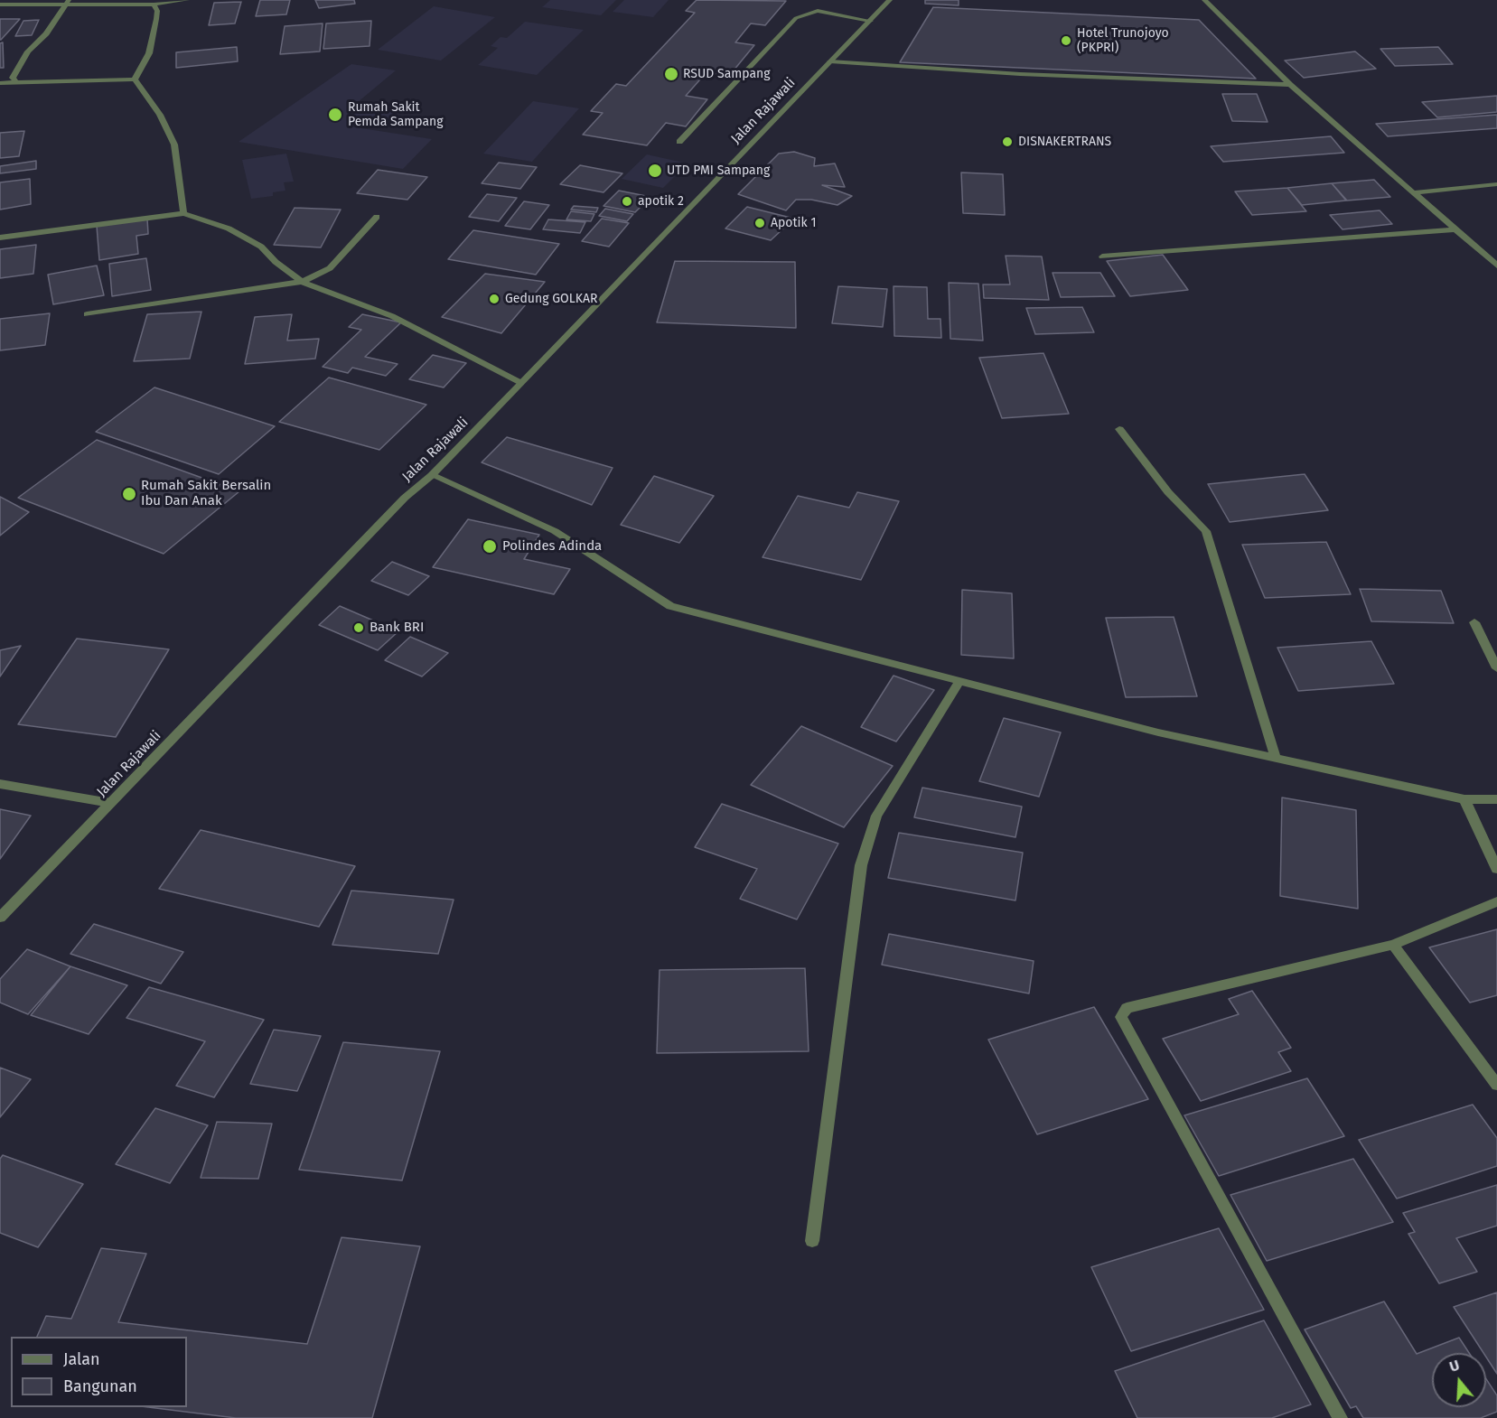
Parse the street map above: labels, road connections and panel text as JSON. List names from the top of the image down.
{
  "streets": {
    "street": ["Jalan Rajawali"]
  },
  "places": [
    "Hotel Trunojoyo (PKPRI)",
    "RSUD Sampang",
    "Rumah Sakit Pemda Sampang",
    "DISNAKERTRANS",
    "UTD PMI Sampang",
    "apotik 2",
    "Apotik 1",
    "Gedung GOLKAR",
    "Rumah Sakit Bersalin Ibu Dan Anak",
    "Polindes Adinda",
    "Bank BRI"
  ],
  "legend": ["Jalan", "Bangunan"],
  "north": "top"
}
